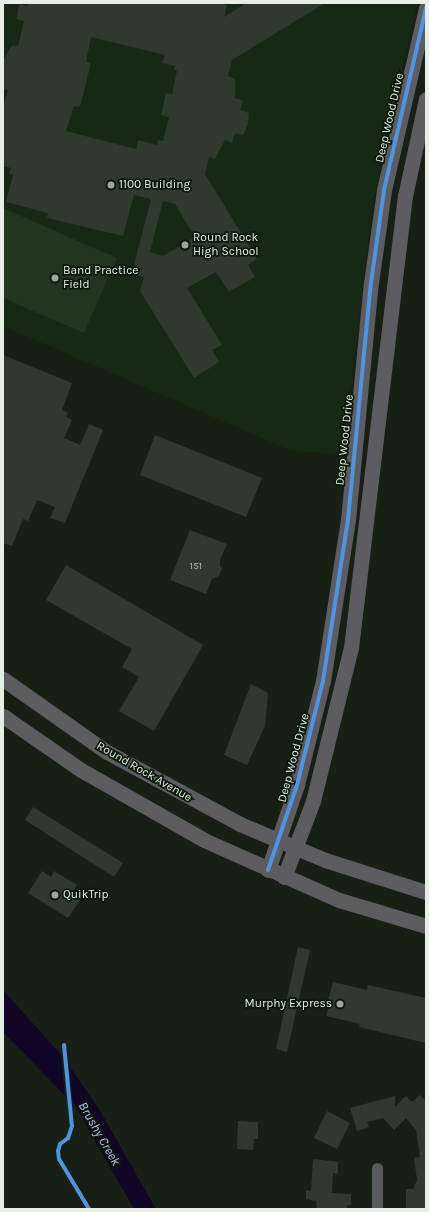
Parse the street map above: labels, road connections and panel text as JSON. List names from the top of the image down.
{
  "streets": {
    "street": ["Deep Wood Drive", "Round Rock Avenue"]
  },
  "crossings": [
    ["Deep Wood Drive", "Round Rock Avenue"]
  ],
  "water": ["Brushy Creek"],
  "places": [
    "1100 Building",
    "Round Rock High School",
    "Band Practice Field",
    "QuikTrip",
    "Murphy Express"
  ],
  "house_numbers": ["151"]
}
